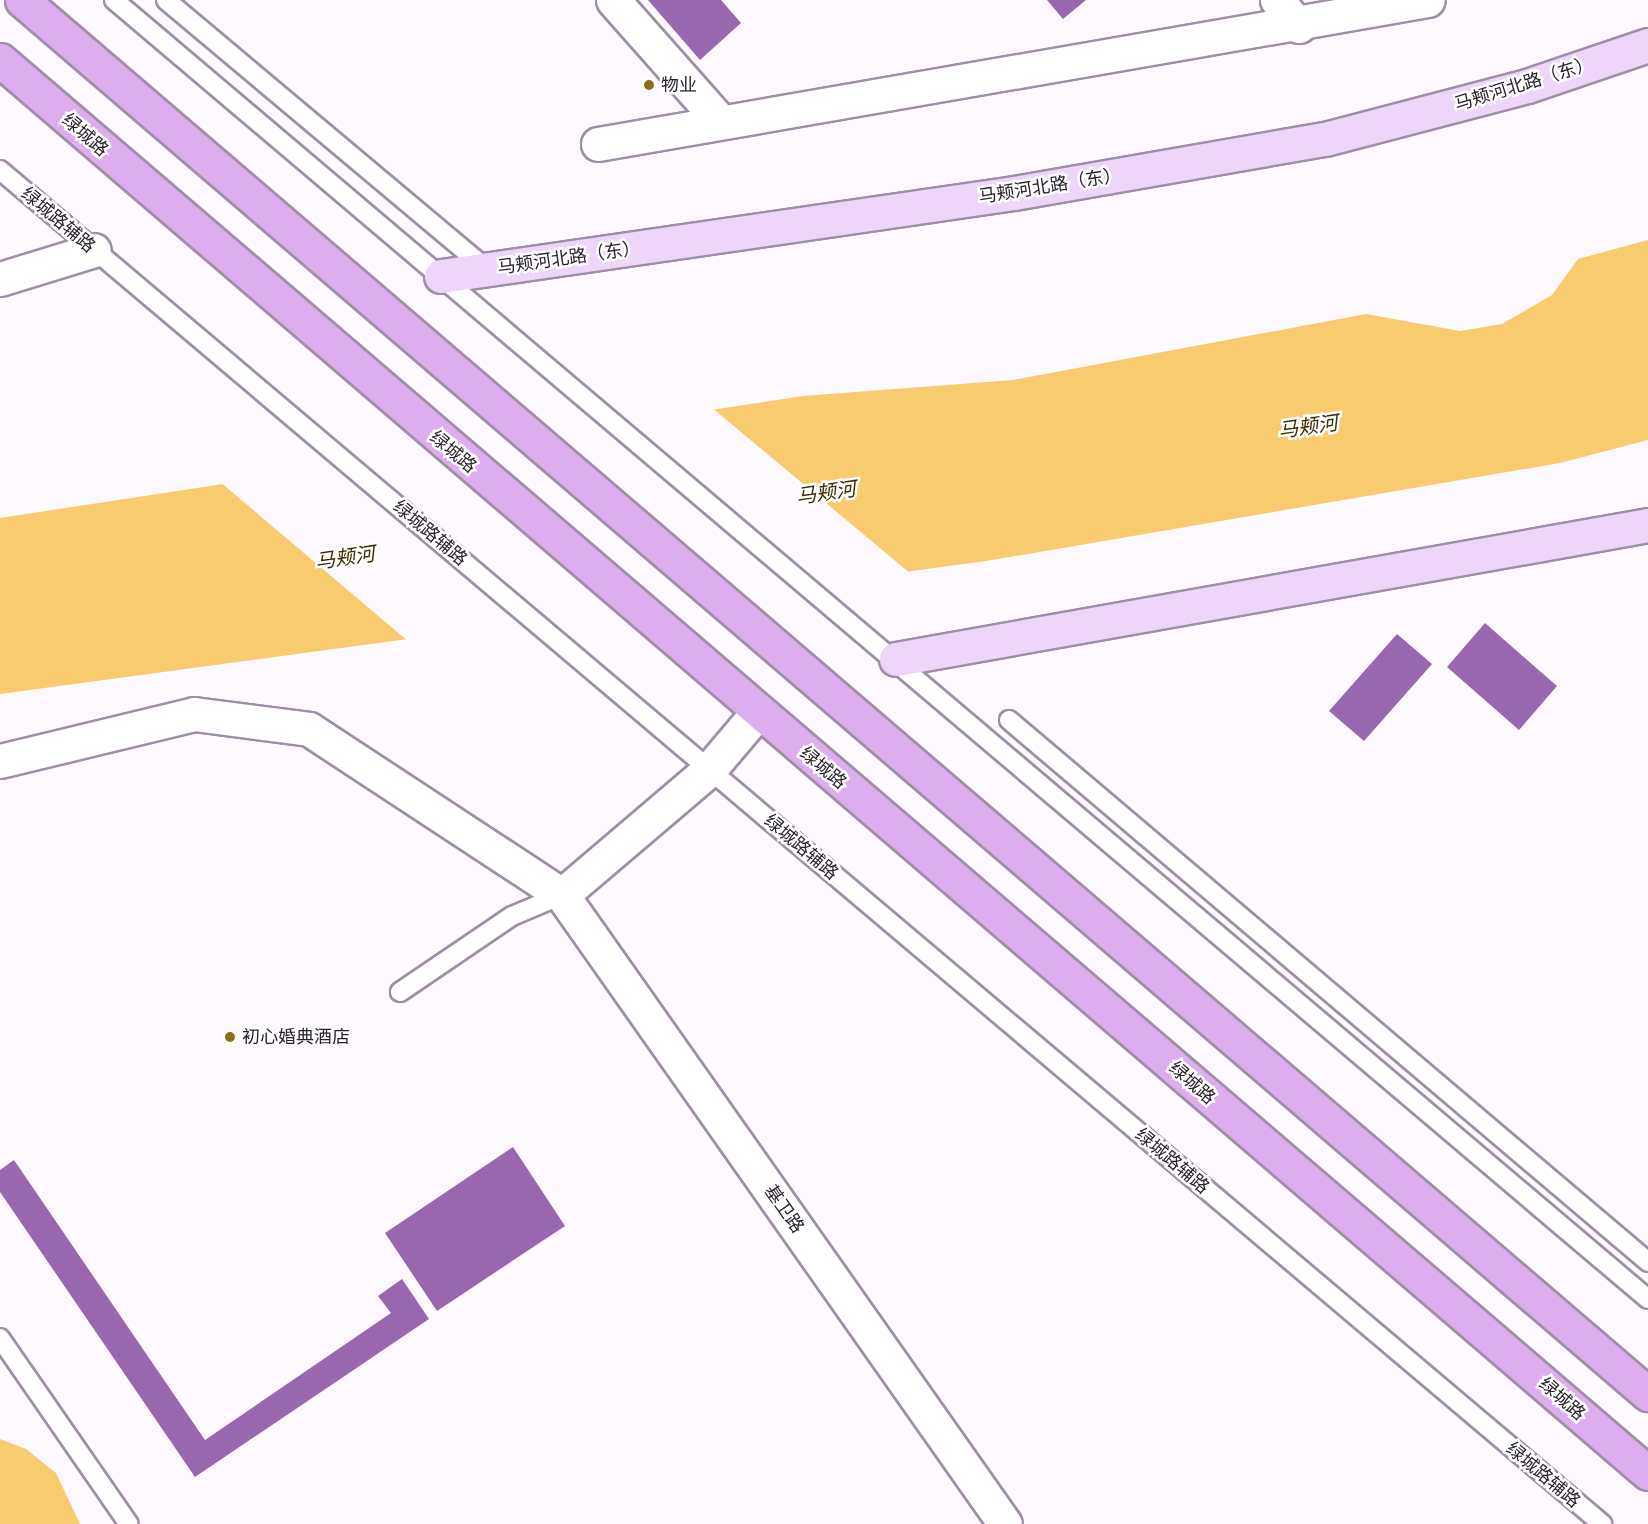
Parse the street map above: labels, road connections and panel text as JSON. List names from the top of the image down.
{
  "streets": {
    "main road": ["绿城路"],
    "street": ["马颊河北路（东）", "基卫路"],
    "lane": ["绿城路辅路"]
  },
  "water": ["马颊河"],
  "places": ["物业", "初心婚典酒店"]
}
